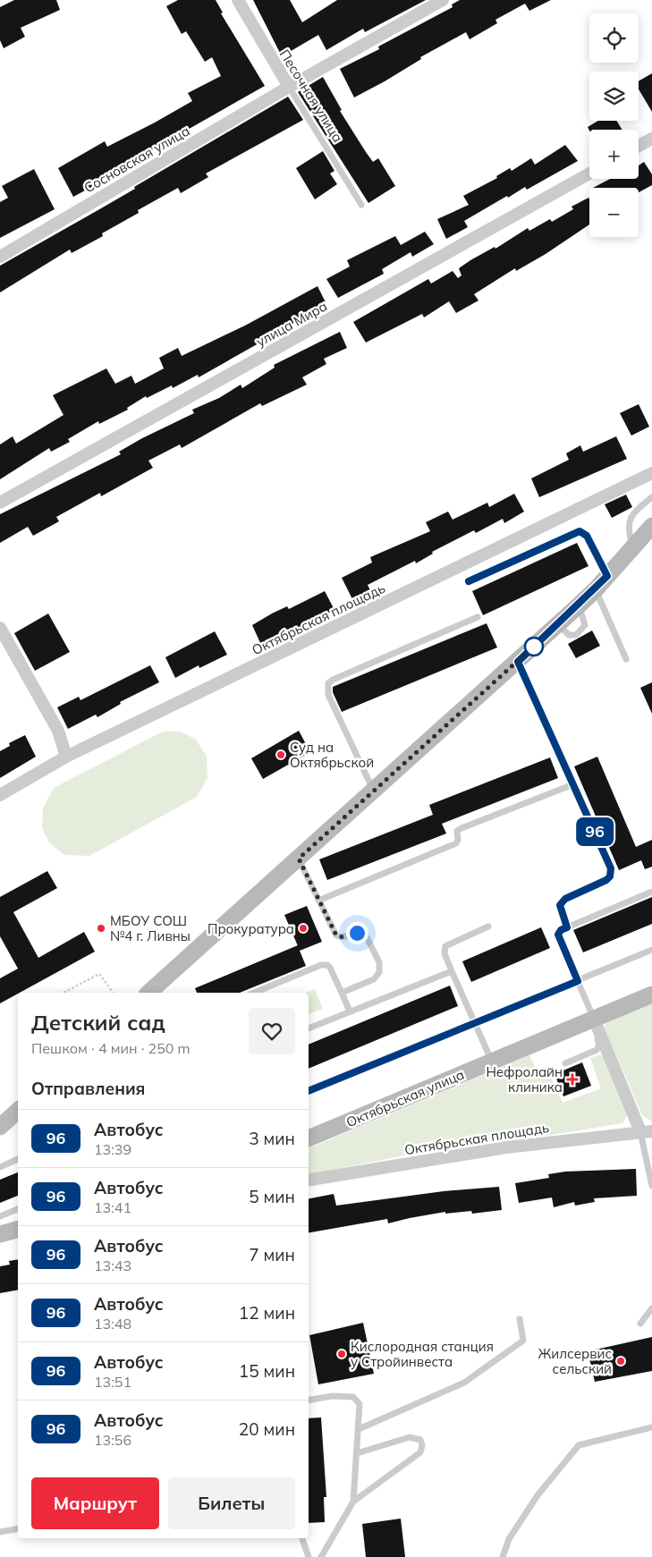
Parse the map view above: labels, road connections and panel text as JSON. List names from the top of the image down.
{
  "streets": {
    "street": [
      "Песочная улица",
      "Сосновская улица",
      "улица Мира",
      "Октябрьская площадь",
      "Октябрьская улица"
    ]
  },
  "crossings": [
    ["Песочная улица", "Сосновская улица"]
  ],
  "places": {
    "other": [
      "Суд на Октябрьской",
      "МБОУ СОШ №4 г. Ливны",
      "Прокуратура",
      "Кислородная станция у Стройинвеста",
      "Жилсервис сельский"
    ],
    "health": ["Нефролайн клиника"]
  },
  "lines": ["bus line 96"],
  "page": {
    "on_map": "96",
    "map_buttons": ["+", "−"],
    "heading": [
      ["Детский сад", "Пешком · 4 мин · 250 m"],
      "Отправления"
    ],
    "list": [
      {
        "mark": "96",
        "name": "Автобус",
        "note": "13:39",
        "value": "3 мин"
      },
      {
        "mark": "96",
        "name": "Автобус",
        "note": "13:41",
        "value": "5 мин"
      },
      {
        "mark": "96",
        "name": "Автобус",
        "note": "13:43",
        "value": "7 мин"
      },
      {
        "mark": "96",
        "name": "Автобус",
        "note": "13:48",
        "value": "12 мин"
      },
      {
        "mark": "96",
        "name": "Автобус",
        "note": "13:51",
        "value": "15 мин"
      },
      {
        "mark": "96",
        "name": "Автобус",
        "note": "13:56",
        "value": "20 мин"
      }
    ],
    "buttons": ["Маршрут", "Билеты"]
  }
}
